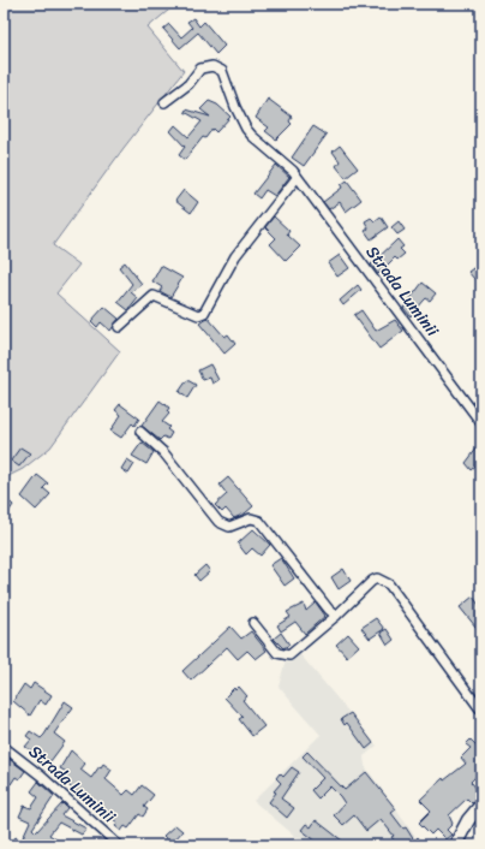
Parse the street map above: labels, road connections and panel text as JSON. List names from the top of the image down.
{
  "streets": {
    "street": ["Strada Luminii"]
  }
}
